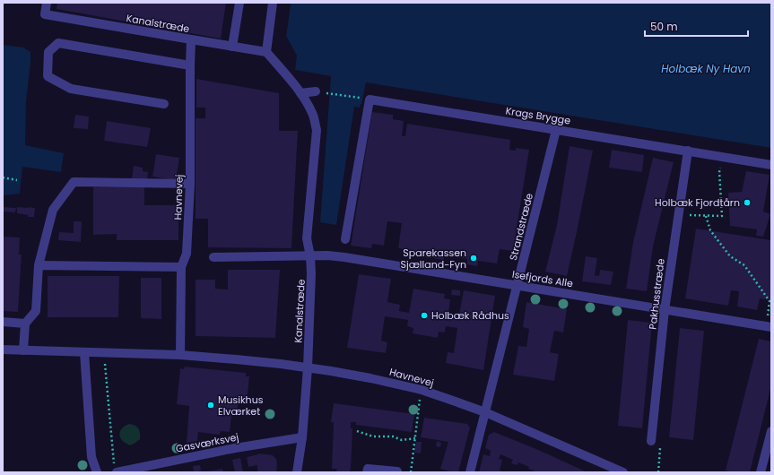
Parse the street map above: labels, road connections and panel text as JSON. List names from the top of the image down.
{
  "streets": {
    "street": [
      "Kanalstræde",
      "Krags Brygge",
      "Havnevej",
      "Strandstræde",
      "Isefjords Alle",
      "Pakhusstræde",
      "Gasværksvej"
    ]
  },
  "crossings": [
    ["Kanalstræde", "Havnevej"],
    ["Kanalstræde", "Isefjords Alle"],
    ["Kanalstræde", "Gasværksvej"],
    ["Krags Brygge", "Strandstræde"],
    ["Krags Brygge", "Pakhusstræde"],
    ["Havnevej", "Strandstræde"],
    ["Strandstræde", "Isefjords Alle"],
    ["Isefjords Alle", "Pakhusstræde"]
  ],
  "water": ["Holbæk Ny Havn"],
  "places": [
    "Holbæk Fjordtårn",
    "Sparekassen Sjælland-Fyn",
    "Holbæk Rådhus",
    "Musikhus Elværket"
  ],
  "scale_bar": "50 m"
}
